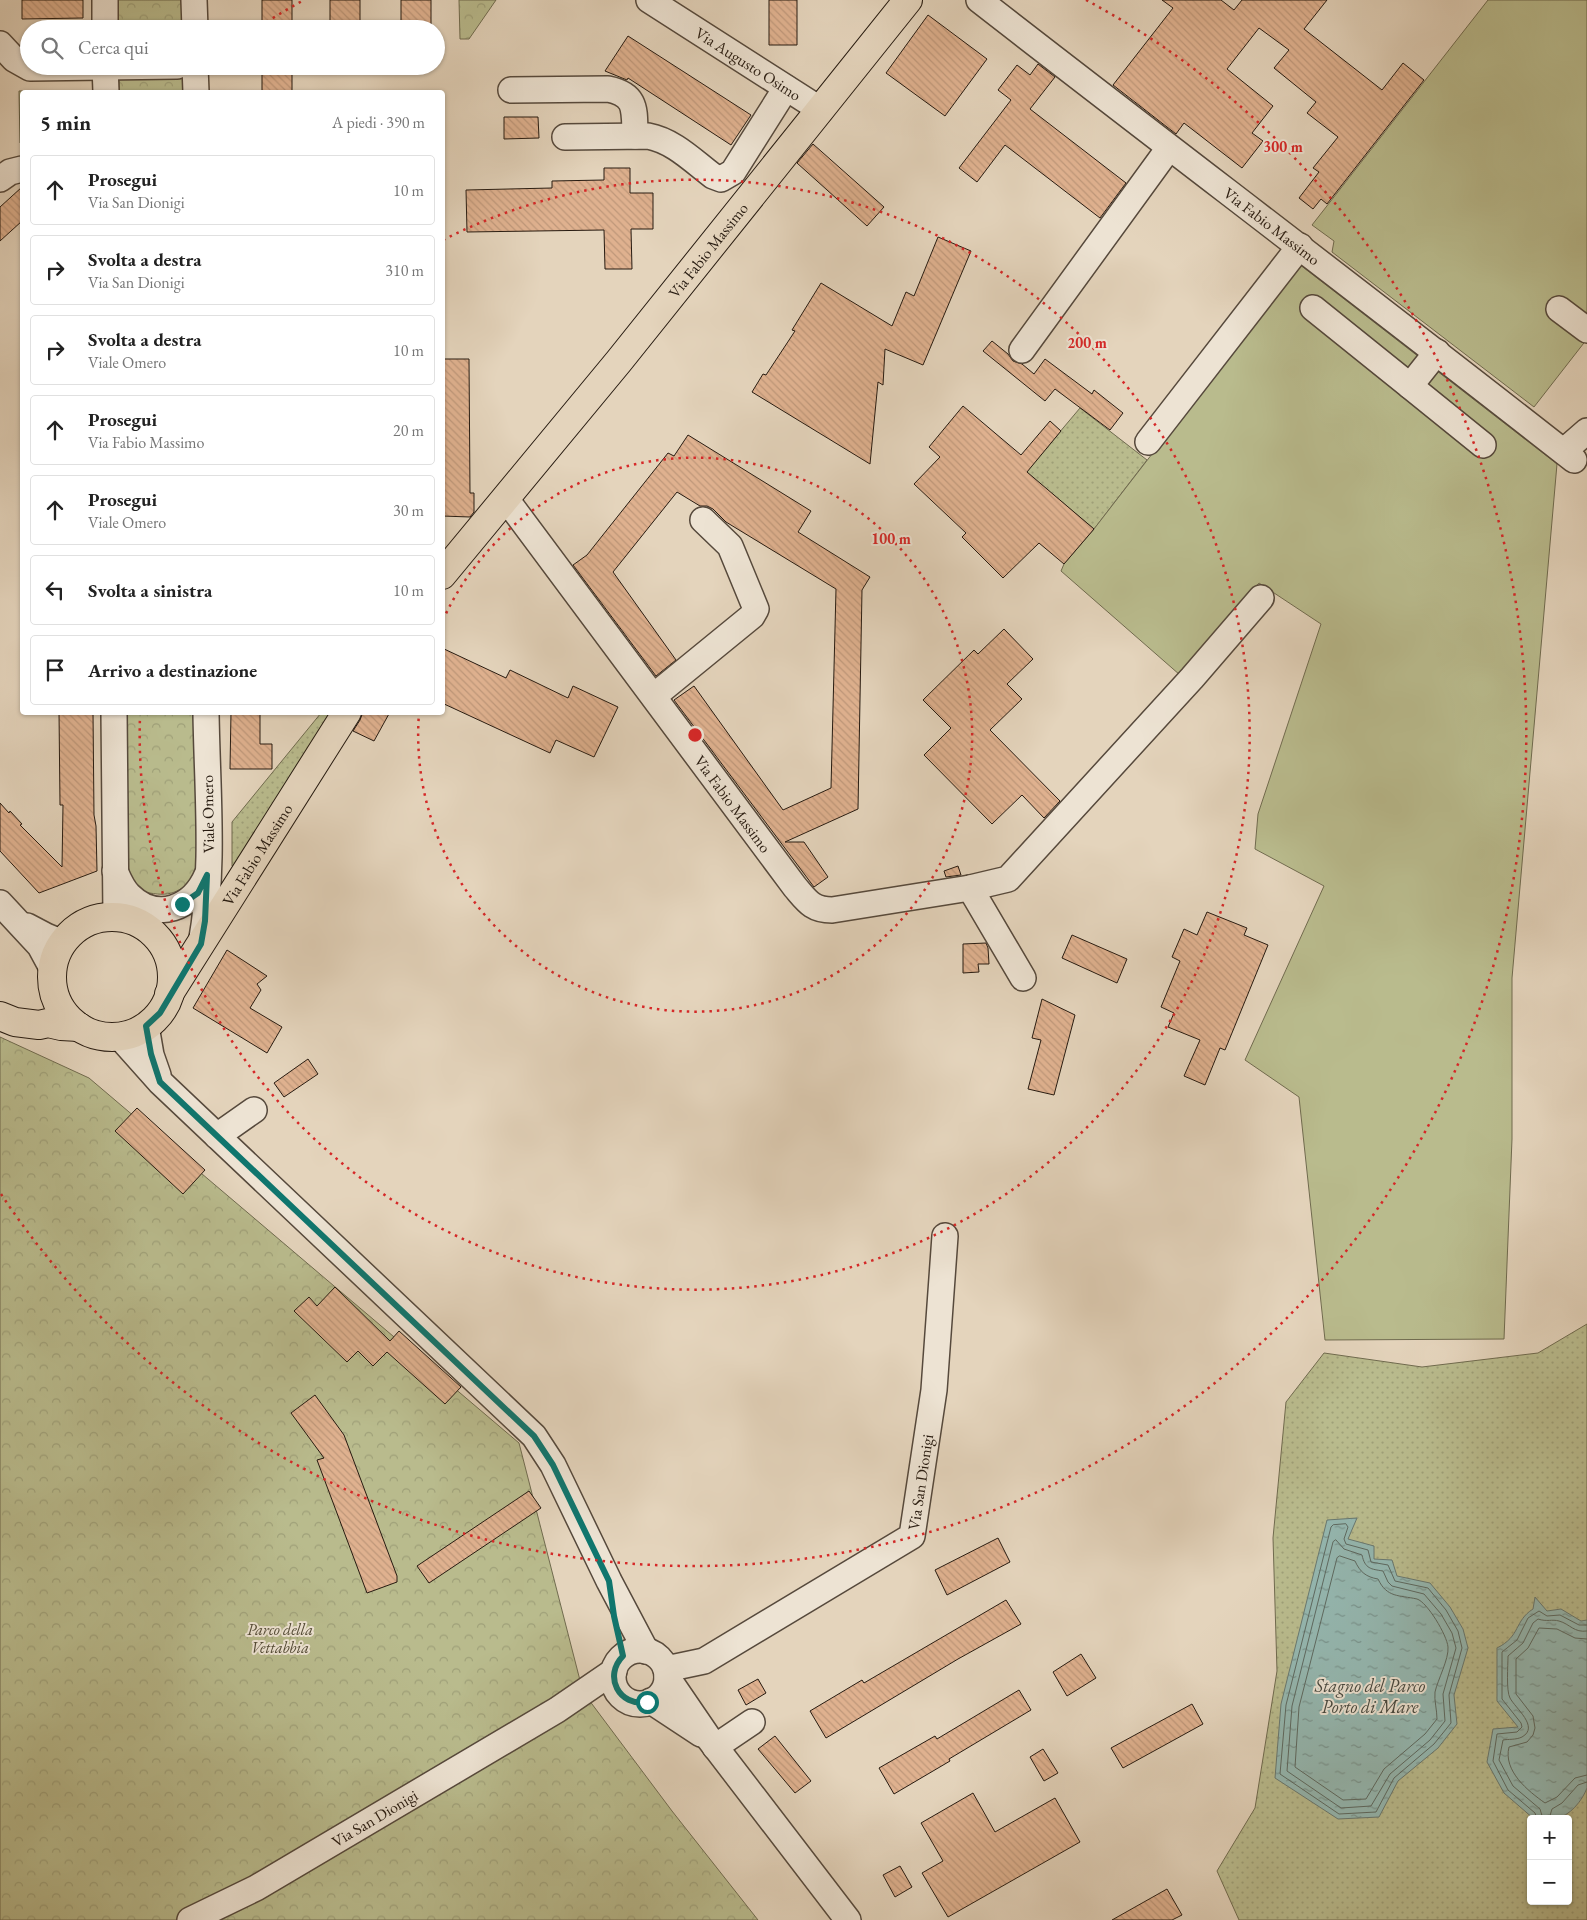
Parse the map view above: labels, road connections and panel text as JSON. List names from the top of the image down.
{
  "streets": {
    "main road": ["Via Fabio Massimo"],
    "street": ["Via Augusto Osimo", "Viale Omero", "Via San Dionigi"]
  },
  "crossings": [
    ["Via Augusto Osimo", "Via Fabio Massimo"],
    ["Via Fabio Massimo", "Viale Omero"]
  ],
  "water": ["Stagno del Parco Porto di Mare"],
  "parks": ["Parco della Vettabbia"],
  "page": {
    "search": "Cerca qui",
    "heading": ["5 min", "A piedi · 390 m"],
    "list": [
      ["Prosegui", "Via San Dionigi", "10 m"],
      ["Svolta a destra", "Via San Dionigi", "310 m"],
      ["Svolta a destra", "Viale Omero", "10 m"],
      ["Prosegui", "Via Fabio Massimo", "20 m"],
      ["Prosegui", "Viale Omero", "30 m"],
      ["Svolta a sinistra", "10 m"],
      "Arrivo a destinazione"
    ],
    "map_buttons": ["+", "−"]
  },
  "rings": ["300 m", "200 m", "100 m"]
}
